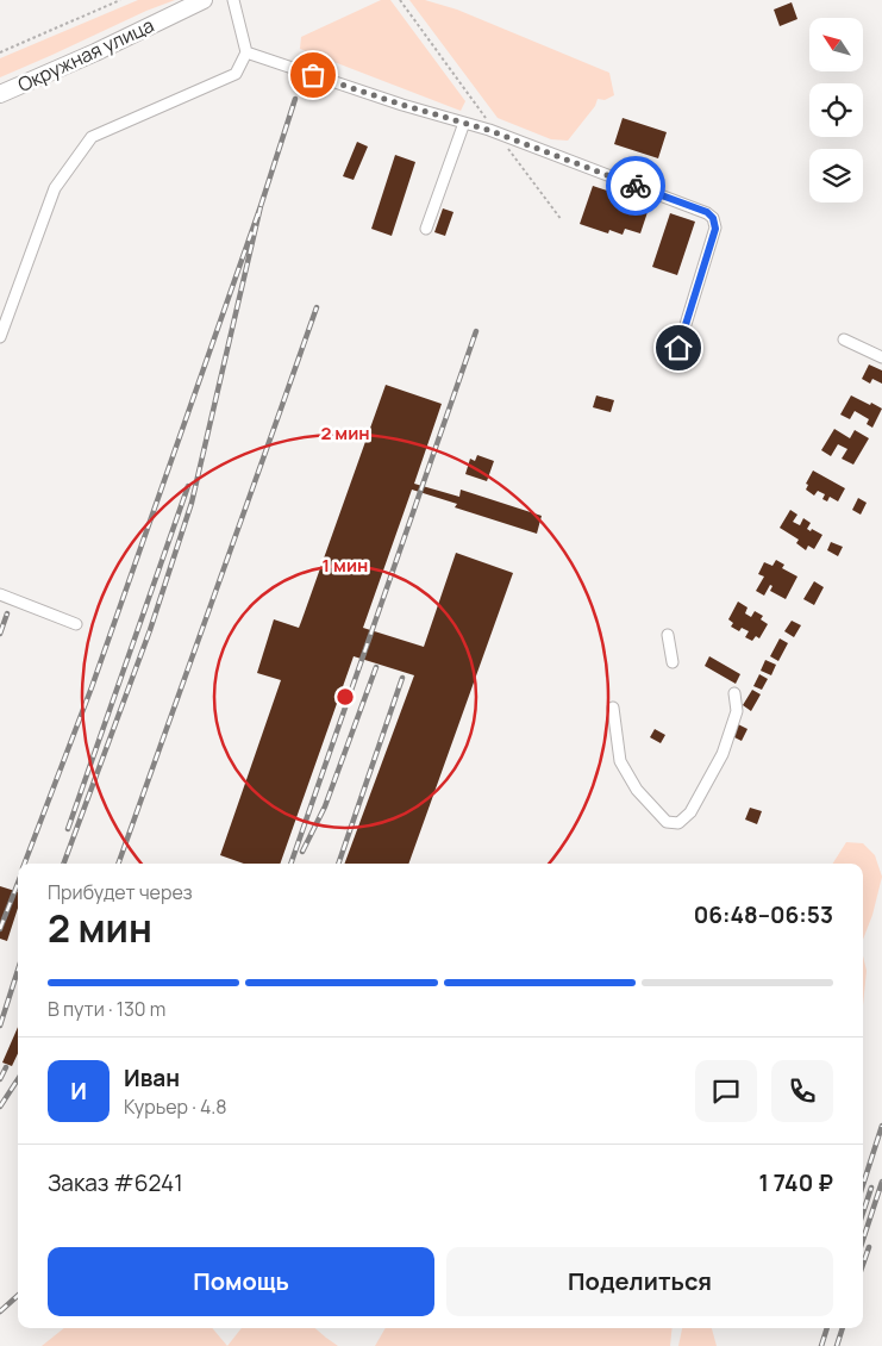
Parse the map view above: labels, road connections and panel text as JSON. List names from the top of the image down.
{
  "streets": {
    "highway": ["Окружная улица"]
  },
  "north": "top left",
  "page": {
    "heading": ["2 мин", "Прибудет через", "06:48–06:53"],
    "panel": [
      "Иван",
      "Курьер · 4.8",
      "Заказ #6241",
      "1 740 ₽"
    ],
    "bar": "В пути · 130 m",
    "round": "И",
    "buttons": ["Помощь", "Поделиться"]
  },
  "rings": ["2 мин", "1 мин"]
}
